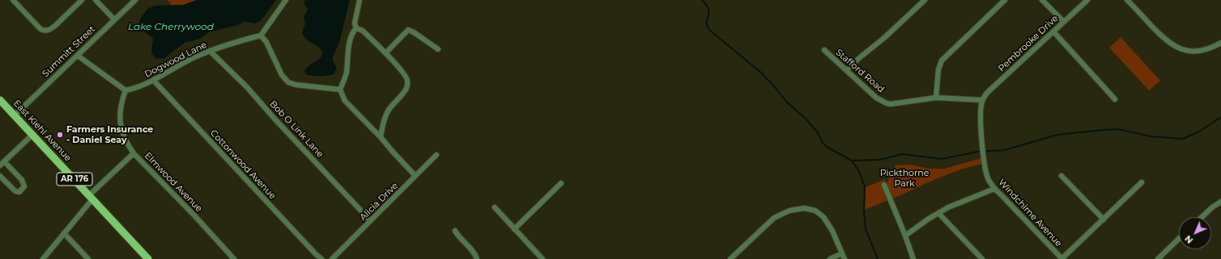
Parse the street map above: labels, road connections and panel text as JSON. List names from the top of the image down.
{
  "streets": {
    "main road": ["East Kiehl Avenue", "AR 176"],
    "street": [
      "Pembrooke Drive",
      "Summitt Street",
      "Dogwood Lane",
      "Stafford Road",
      "Bob O Link Lane",
      "Cottonwood Avenue",
      "Elmwood Avenue",
      "Alicia Drive",
      "Windchime Avenue"
    ]
  },
  "crossings": [
    ["Pembrooke Drive", "Stafford Road"],
    ["Pembrooke Drive", "Windchime Avenue"],
    ["Summitt Street", "East Kiehl Avenue"],
    ["Dogwood Lane", "Bob O Link Lane"],
    ["Dogwood Lane", "Cottonwood Avenue"],
    ["Dogwood Lane", "Elmwood Avenue"],
    ["Stafford Road", "Windchime Avenue"],
    ["Bob O Link Lane", "Alicia Drive"]
  ],
  "water": ["Lake Cherrywood"],
  "parks": ["Pickthorne Park"],
  "places": ["Farmers Insurance - Daniel Seay"],
  "north": "bottom left"
}
